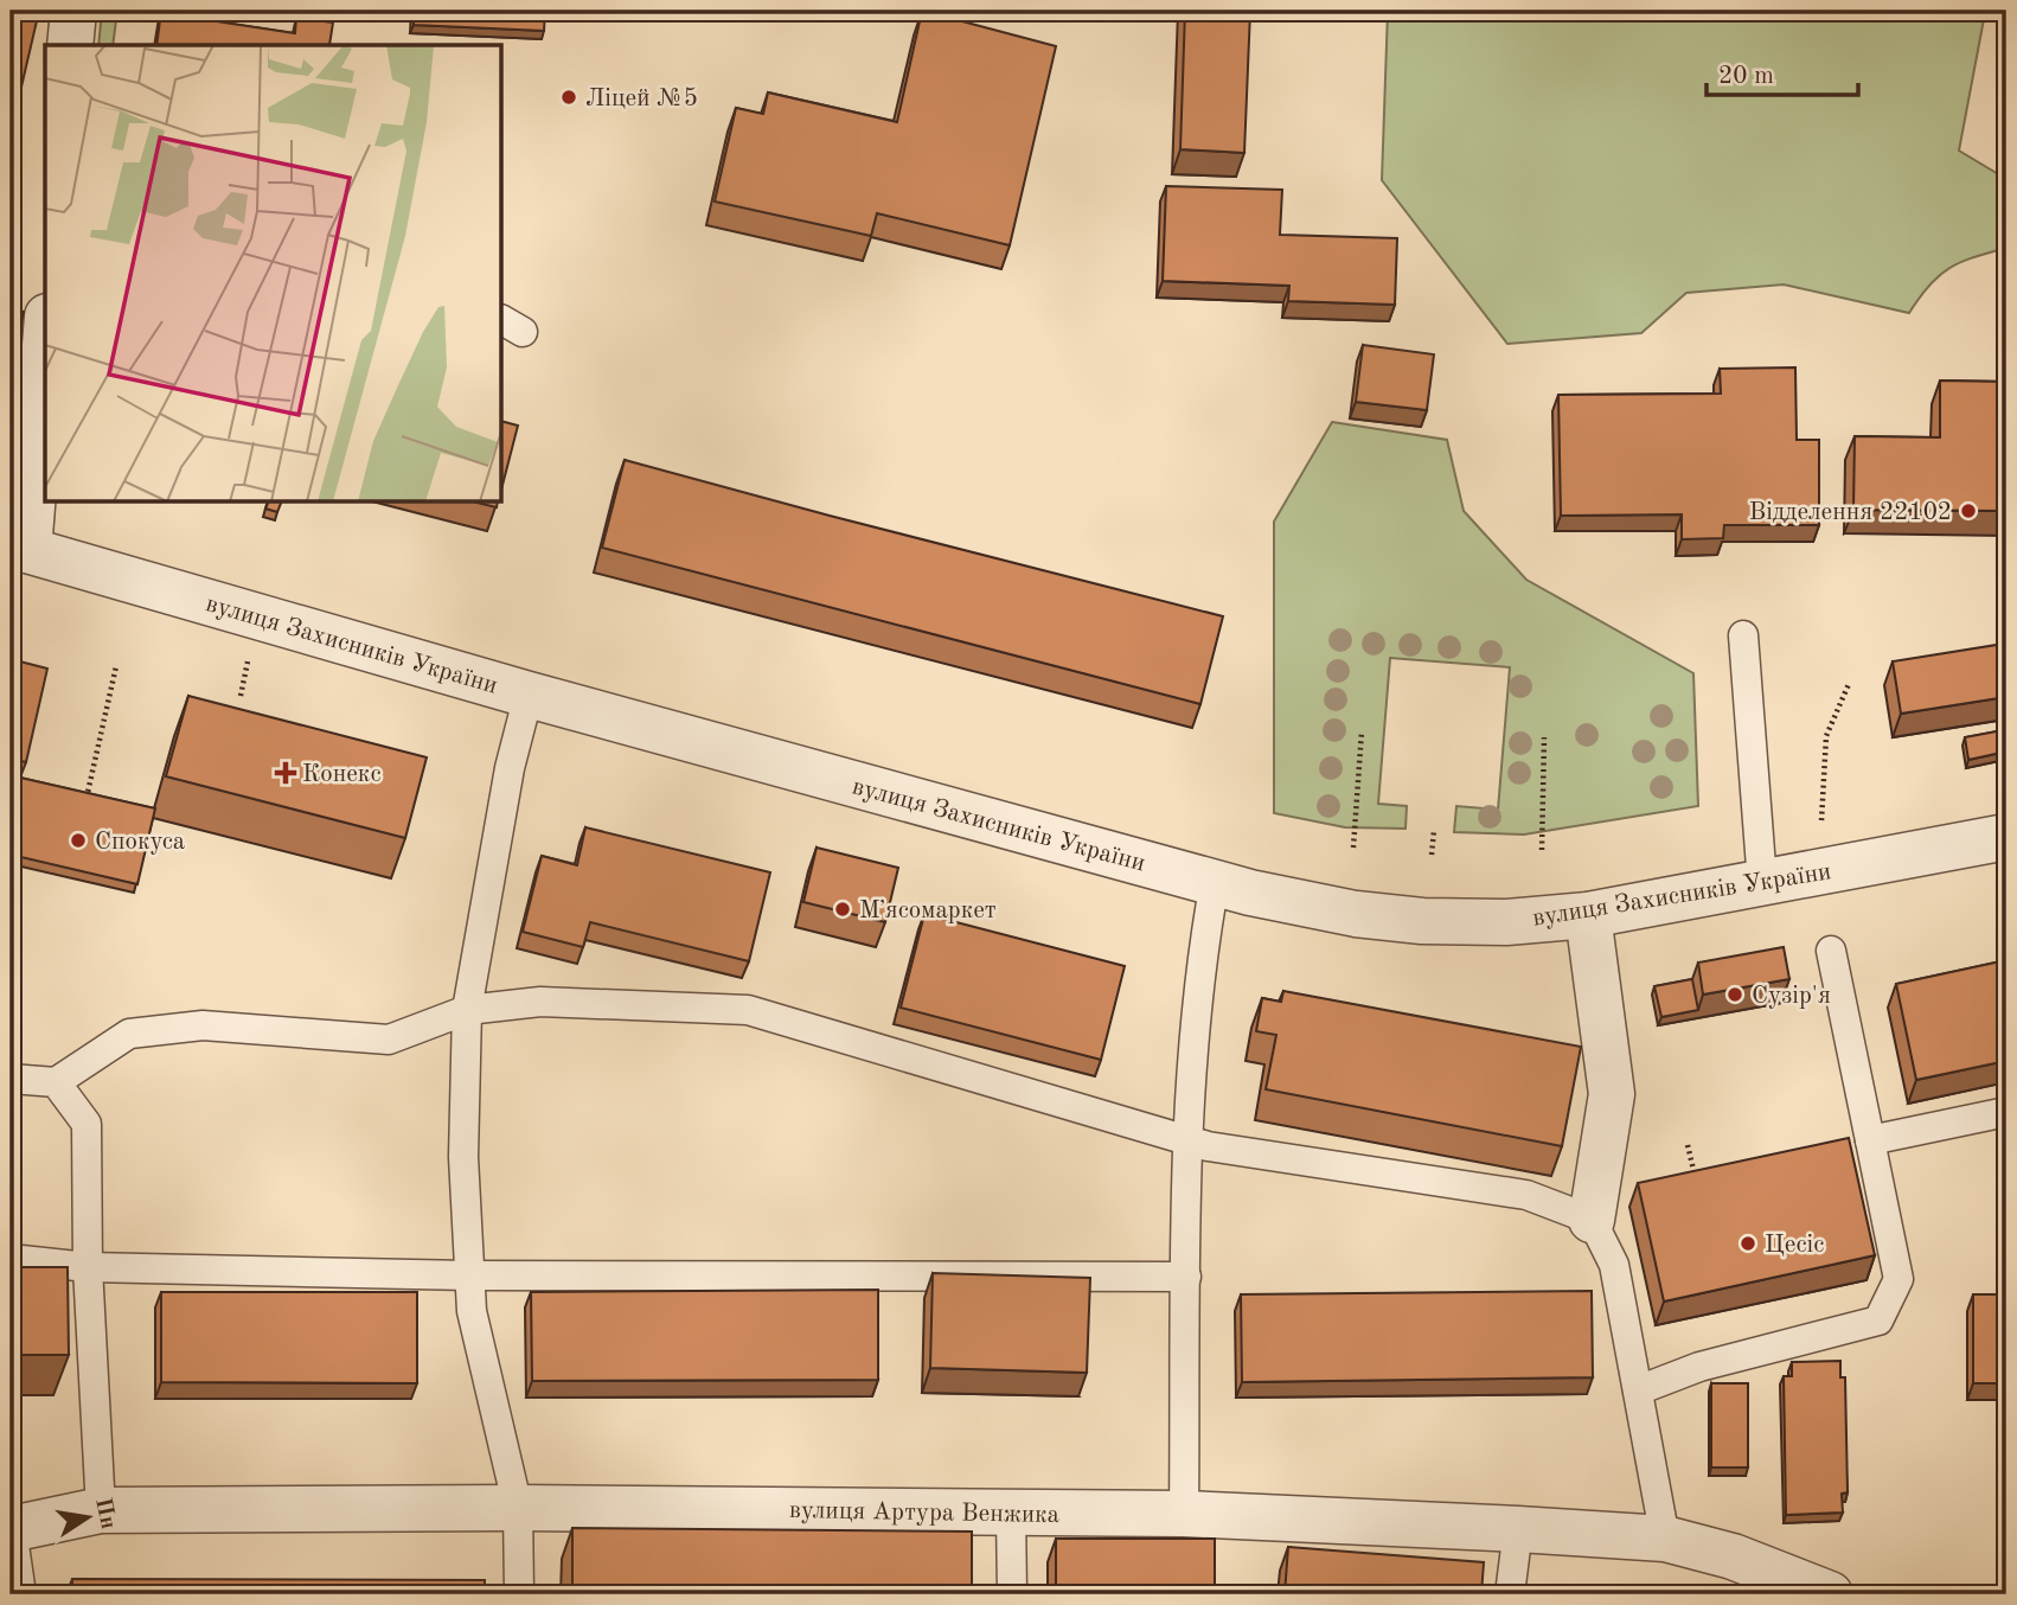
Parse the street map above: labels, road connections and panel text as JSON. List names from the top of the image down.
{
  "streets": {
    "street": ["вулиця Захисників України", "вулиця Артура Венжика"]
  },
  "places": {
    "other": [
      "Ліцей №5",
      "Відделення 22102",
      "Спокуса",
      "Мʼясомаркет",
      "Сузір'я",
      "Цесіс"
    ],
    "health": ["Конекс"]
  },
  "scale_bar": "20 m",
  "north": "right"
}
